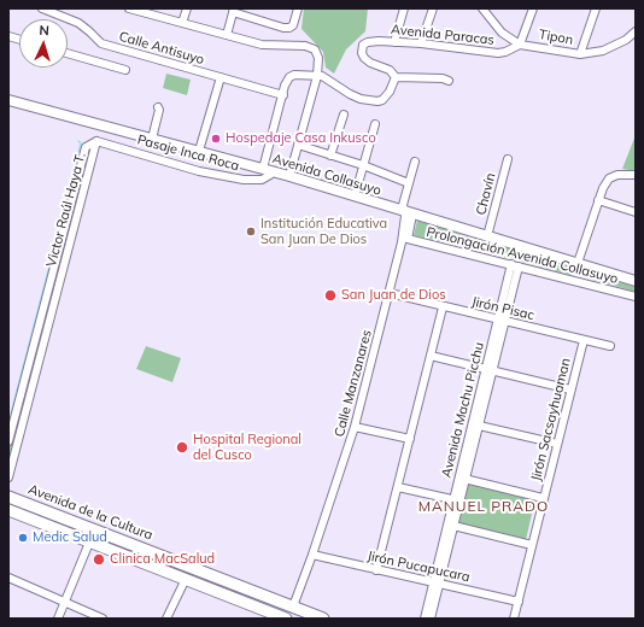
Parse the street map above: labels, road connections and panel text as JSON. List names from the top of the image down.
{
  "streets": {
    "highway": ["Avenida de la Cultura"],
    "main road": ["Avenida Collasuyo"],
    "street": [
      "Avenida Paracas",
      "Tipon",
      "Calle Antisuyo",
      "Pasaje Inca Roca",
      "Chavín",
      "Victor Raúl Haya T.",
      "Prolongación Avenida Collasuyo",
      "Jirón Pisac",
      "Calle Manzanares",
      "Avenida Machu Picchu",
      "Jirón Sacsayhuaman",
      "Jirón Pucapucara"
    ]
  },
  "crossings": [
    ["Avenida Paracas", "Tipon"],
    ["Pasaje Inca Roca", "Avenida Collasuyo"],
    ["Pasaje Inca Roca", "Victor Raúl Haya T."],
    ["Avenida Collasuyo", "Chavín"],
    ["Avenida Collasuyo", "Calle Manzanares"],
    ["Prolongación Avenida Collasuyo", "Calle Manzanares"],
    ["Prolongación Avenida Collasuyo", "Avenida Machu Picchu"],
    ["Jirón Pisac", "Calle Manzanares"],
    ["Jirón Pisac", "Avenida Machu Picchu"],
    ["Jirón Pisac", "Jirón Sacsayhuaman"],
    ["Calle Manzanares", "Avenida de la Cultura"],
    ["Calle Manzanares", "Jirón Pucapucara"],
    ["Avenida Machu Picchu", "Jirón Pucapucara"],
    ["Jirón Sacsayhuaman", "Jirón Pucapucara"]
  ],
  "districts": ["MANUEL PRADO"],
  "places": [
    "Hospedaje Casa Inkusco",
    "Institución Educativa San Juan De Dios",
    "San Juan de Dios",
    "Hospital Regional del Cusco",
    "Medic Salud",
    "Clinica MacSalud"
  ],
  "north": "top"
}
